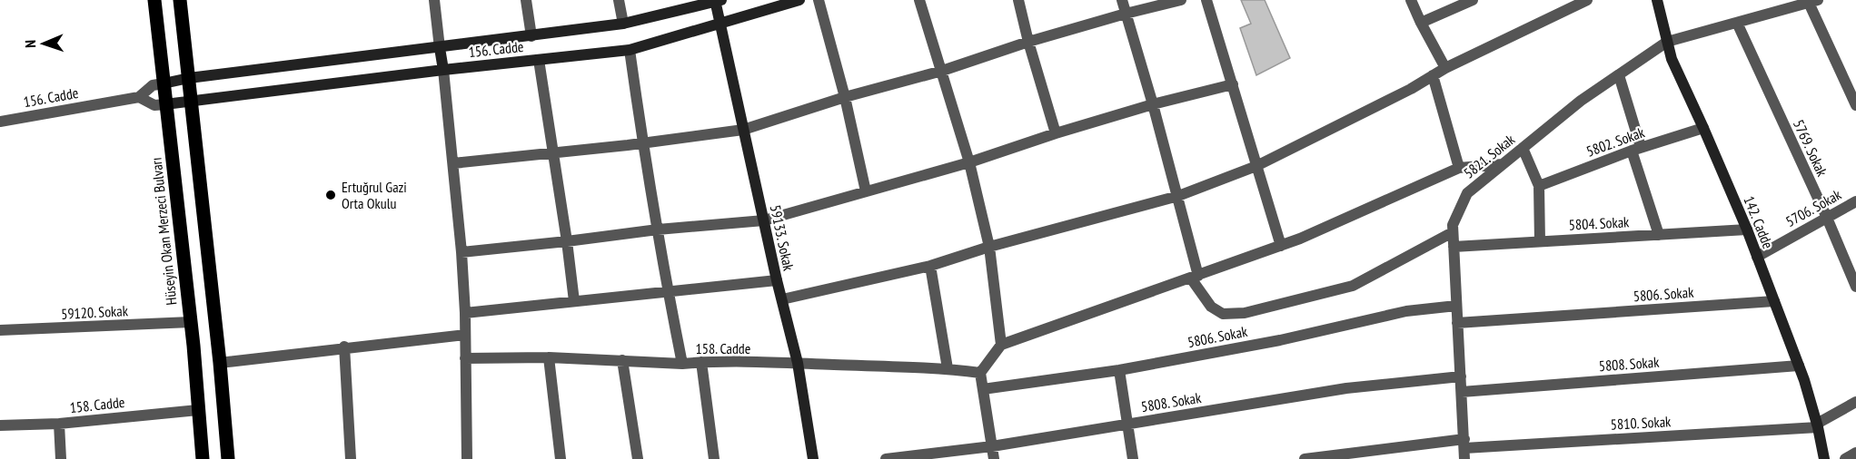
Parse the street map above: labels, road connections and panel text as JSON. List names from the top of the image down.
{
  "streets": {
    "main road": ["Hüseyin Okan Merzeci Bulvarı"],
    "street": [
      "156. Cadde",
      "5802. Sokak",
      "5769. Sokak",
      "5821. Sokak",
      "5706. Sokak",
      "142. Cadde",
      "5804. Sokak",
      "59133. Sokak",
      "5806. Sokak",
      "59120. Sokak",
      "158. Cadde",
      "5808. Sokak",
      "5810. Sokak"
    ]
  },
  "crossings": [
    ["156. Cadde", "Hüseyin Okan Merzeci Bulvarı"],
    ["156. Cadde", "59133. Sokak"],
    ["5802. Sokak", "142. Cadde"],
    ["5769. Sokak", "5706. Sokak"],
    ["5821. Sokak", "142. Cadde"],
    ["5821. Sokak", "5804. Sokak"],
    ["5821. Sokak", "5806. Sokak"],
    ["5821. Sokak", "5808. Sokak"],
    ["5821. Sokak", "5810. Sokak"],
    ["5706. Sokak", "142. Cadde"],
    ["142. Cadde", "5804. Sokak"],
    ["142. Cadde", "5806. Sokak"],
    ["142. Cadde", "5808. Sokak"],
    ["142. Cadde", "5810. Sokak"],
    ["Hüseyin Okan Merzeci Bulvarı", "59120. Sokak"],
    ["Hüseyin Okan Merzeci Bulvarı", "158. Cadde"],
    ["59133. Sokak", "158. Cadde"]
  ],
  "places": ["Ertuğrul Gazi Orta Okulu"],
  "north": "left"
}
